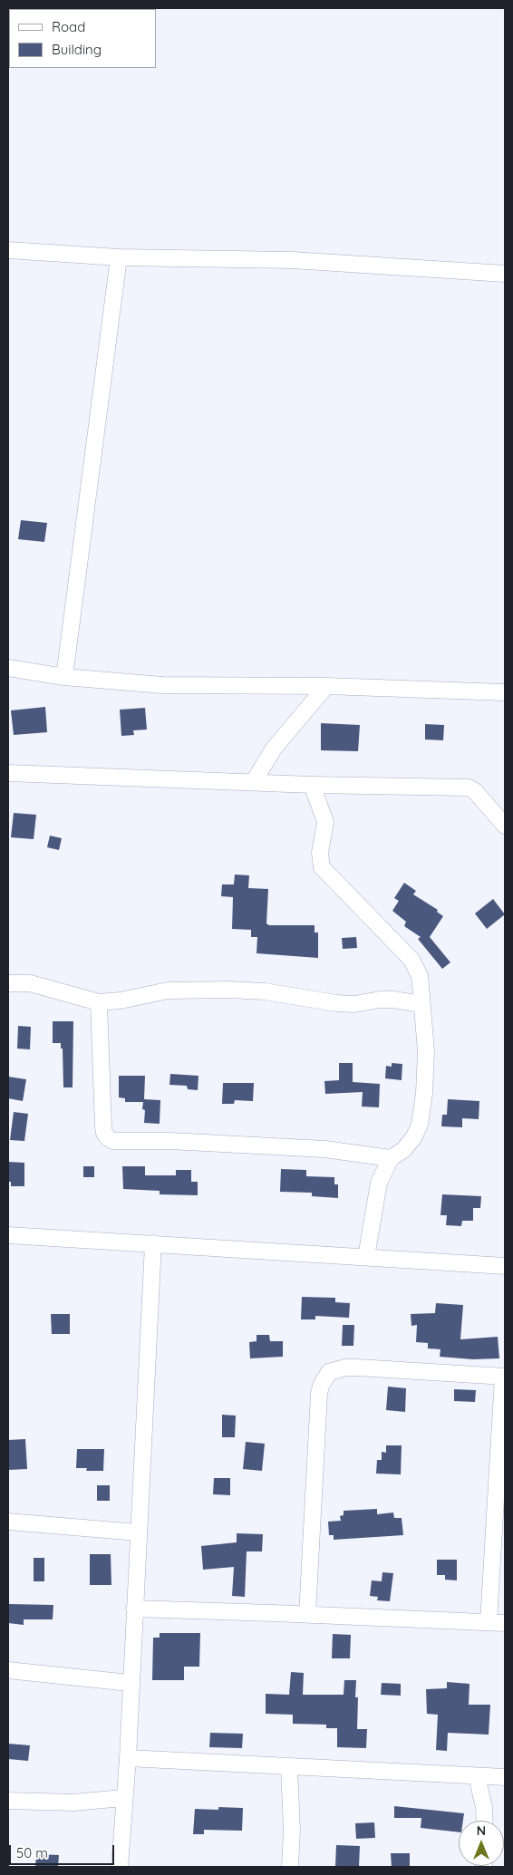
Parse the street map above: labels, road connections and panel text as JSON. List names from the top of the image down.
{
  "legend": ["Road", "Building"],
  "scale_bar": "50 m",
  "north": "top"
}
